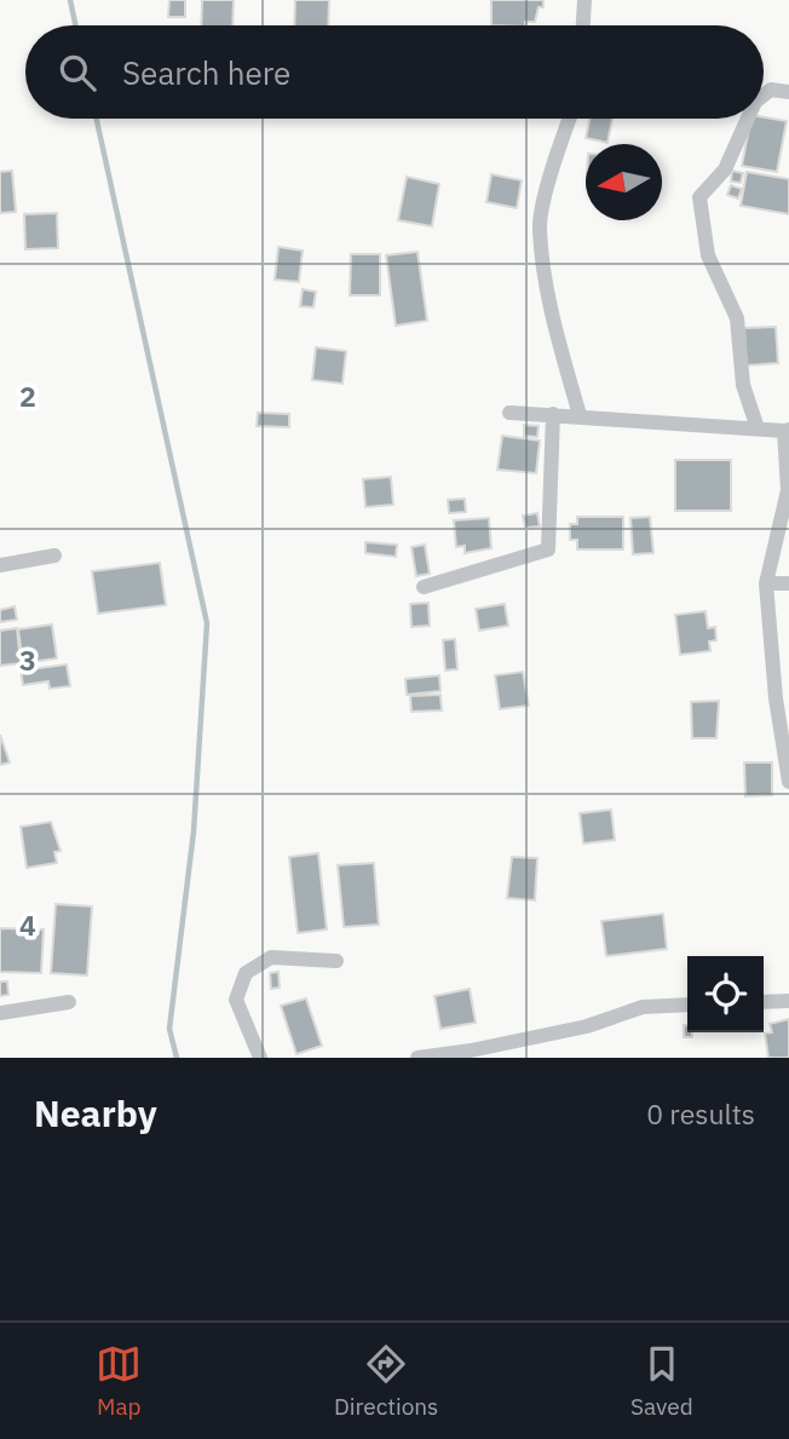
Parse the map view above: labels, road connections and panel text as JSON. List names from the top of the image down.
{
  "north": "left",
  "page": {
    "search": "Search here",
    "heading": ["Nearby", "0 results"],
    "nav": ["Map", "Directions", "Saved"]
  },
  "grid": {
    "rows": ["2", "3", "4"]
  }
}
